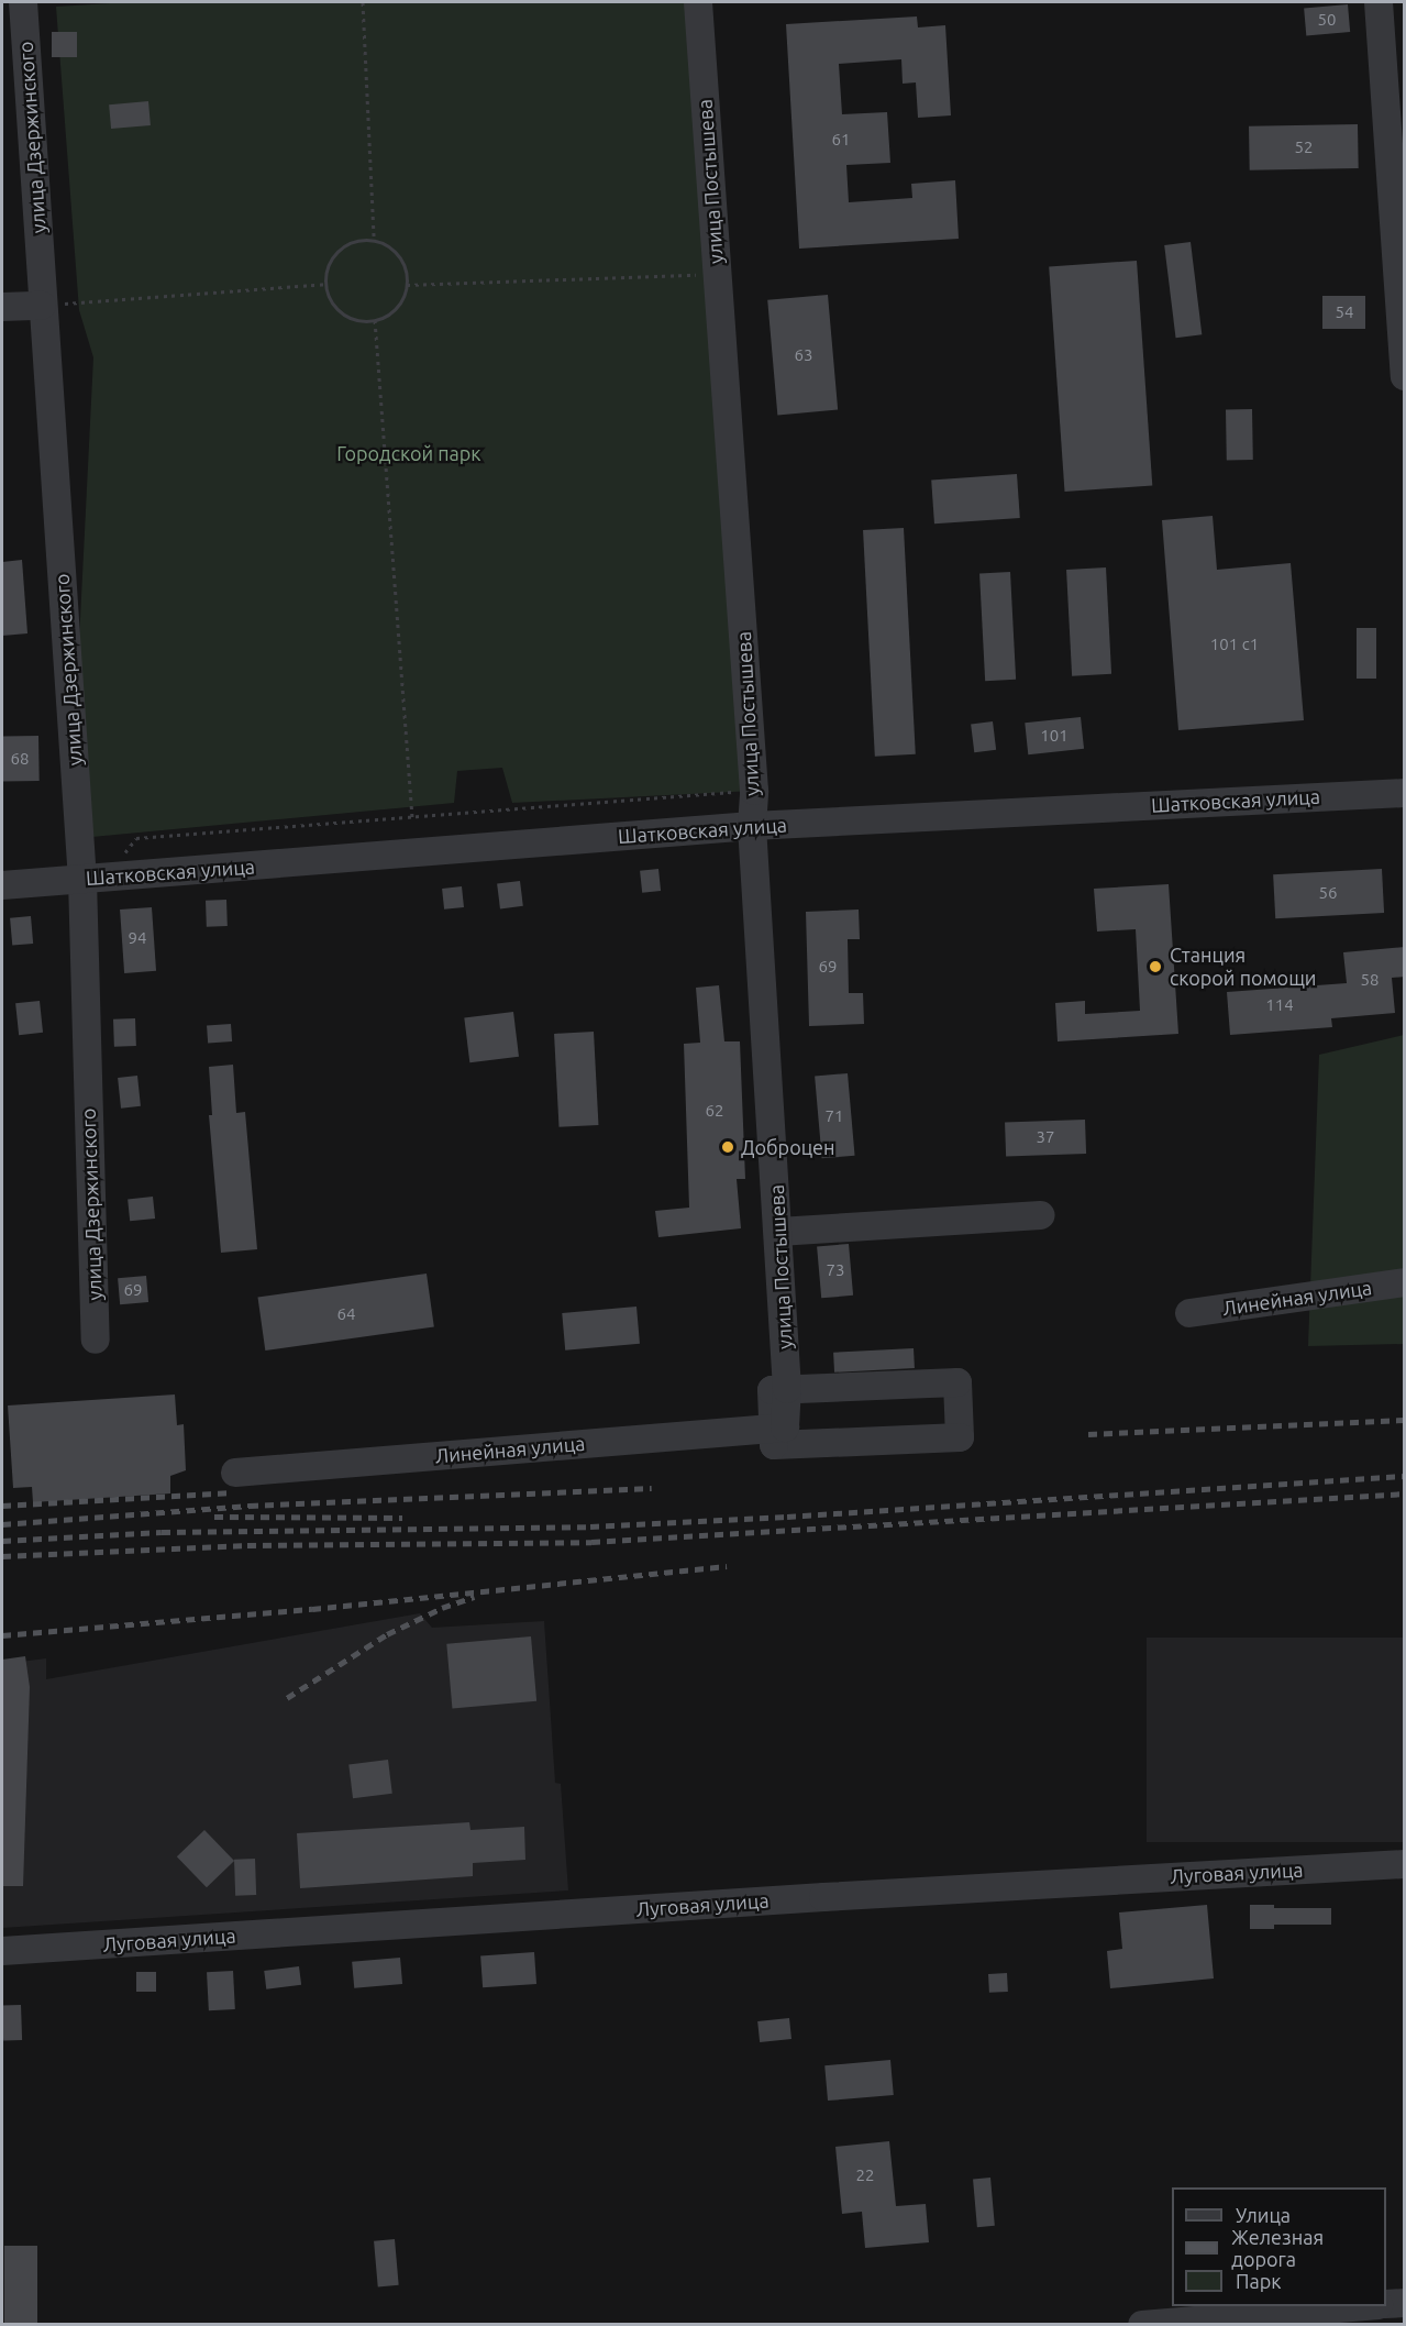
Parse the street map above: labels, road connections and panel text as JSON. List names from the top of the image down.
{
  "streets": {
    "street": [
      "улица Дзержинского",
      "улица Постышева",
      "Шатковская улица",
      "Линейная улица",
      "Луговая улица"
    ]
  },
  "crossings": [
    ["улица Дзержинского", "Шатковская улица"],
    ["улица Постышева", "Шатковская улица"],
    ["улица Постышева", "Линейная улица"]
  ],
  "parks": ["Городской парк"],
  "places": ["Станция скорой помощи", "Доброцен"],
  "house_numbers": [
    "50",
    "61",
    "52",
    "54",
    "63",
    "101 с1",
    "101",
    "68",
    "56",
    "94",
    "69",
    "58",
    "114",
    "62",
    "71",
    "37",
    "73",
    "69",
    "64",
    "22"
  ],
  "legend": ["Улица", "Железная дорога", "Парк"]
}
